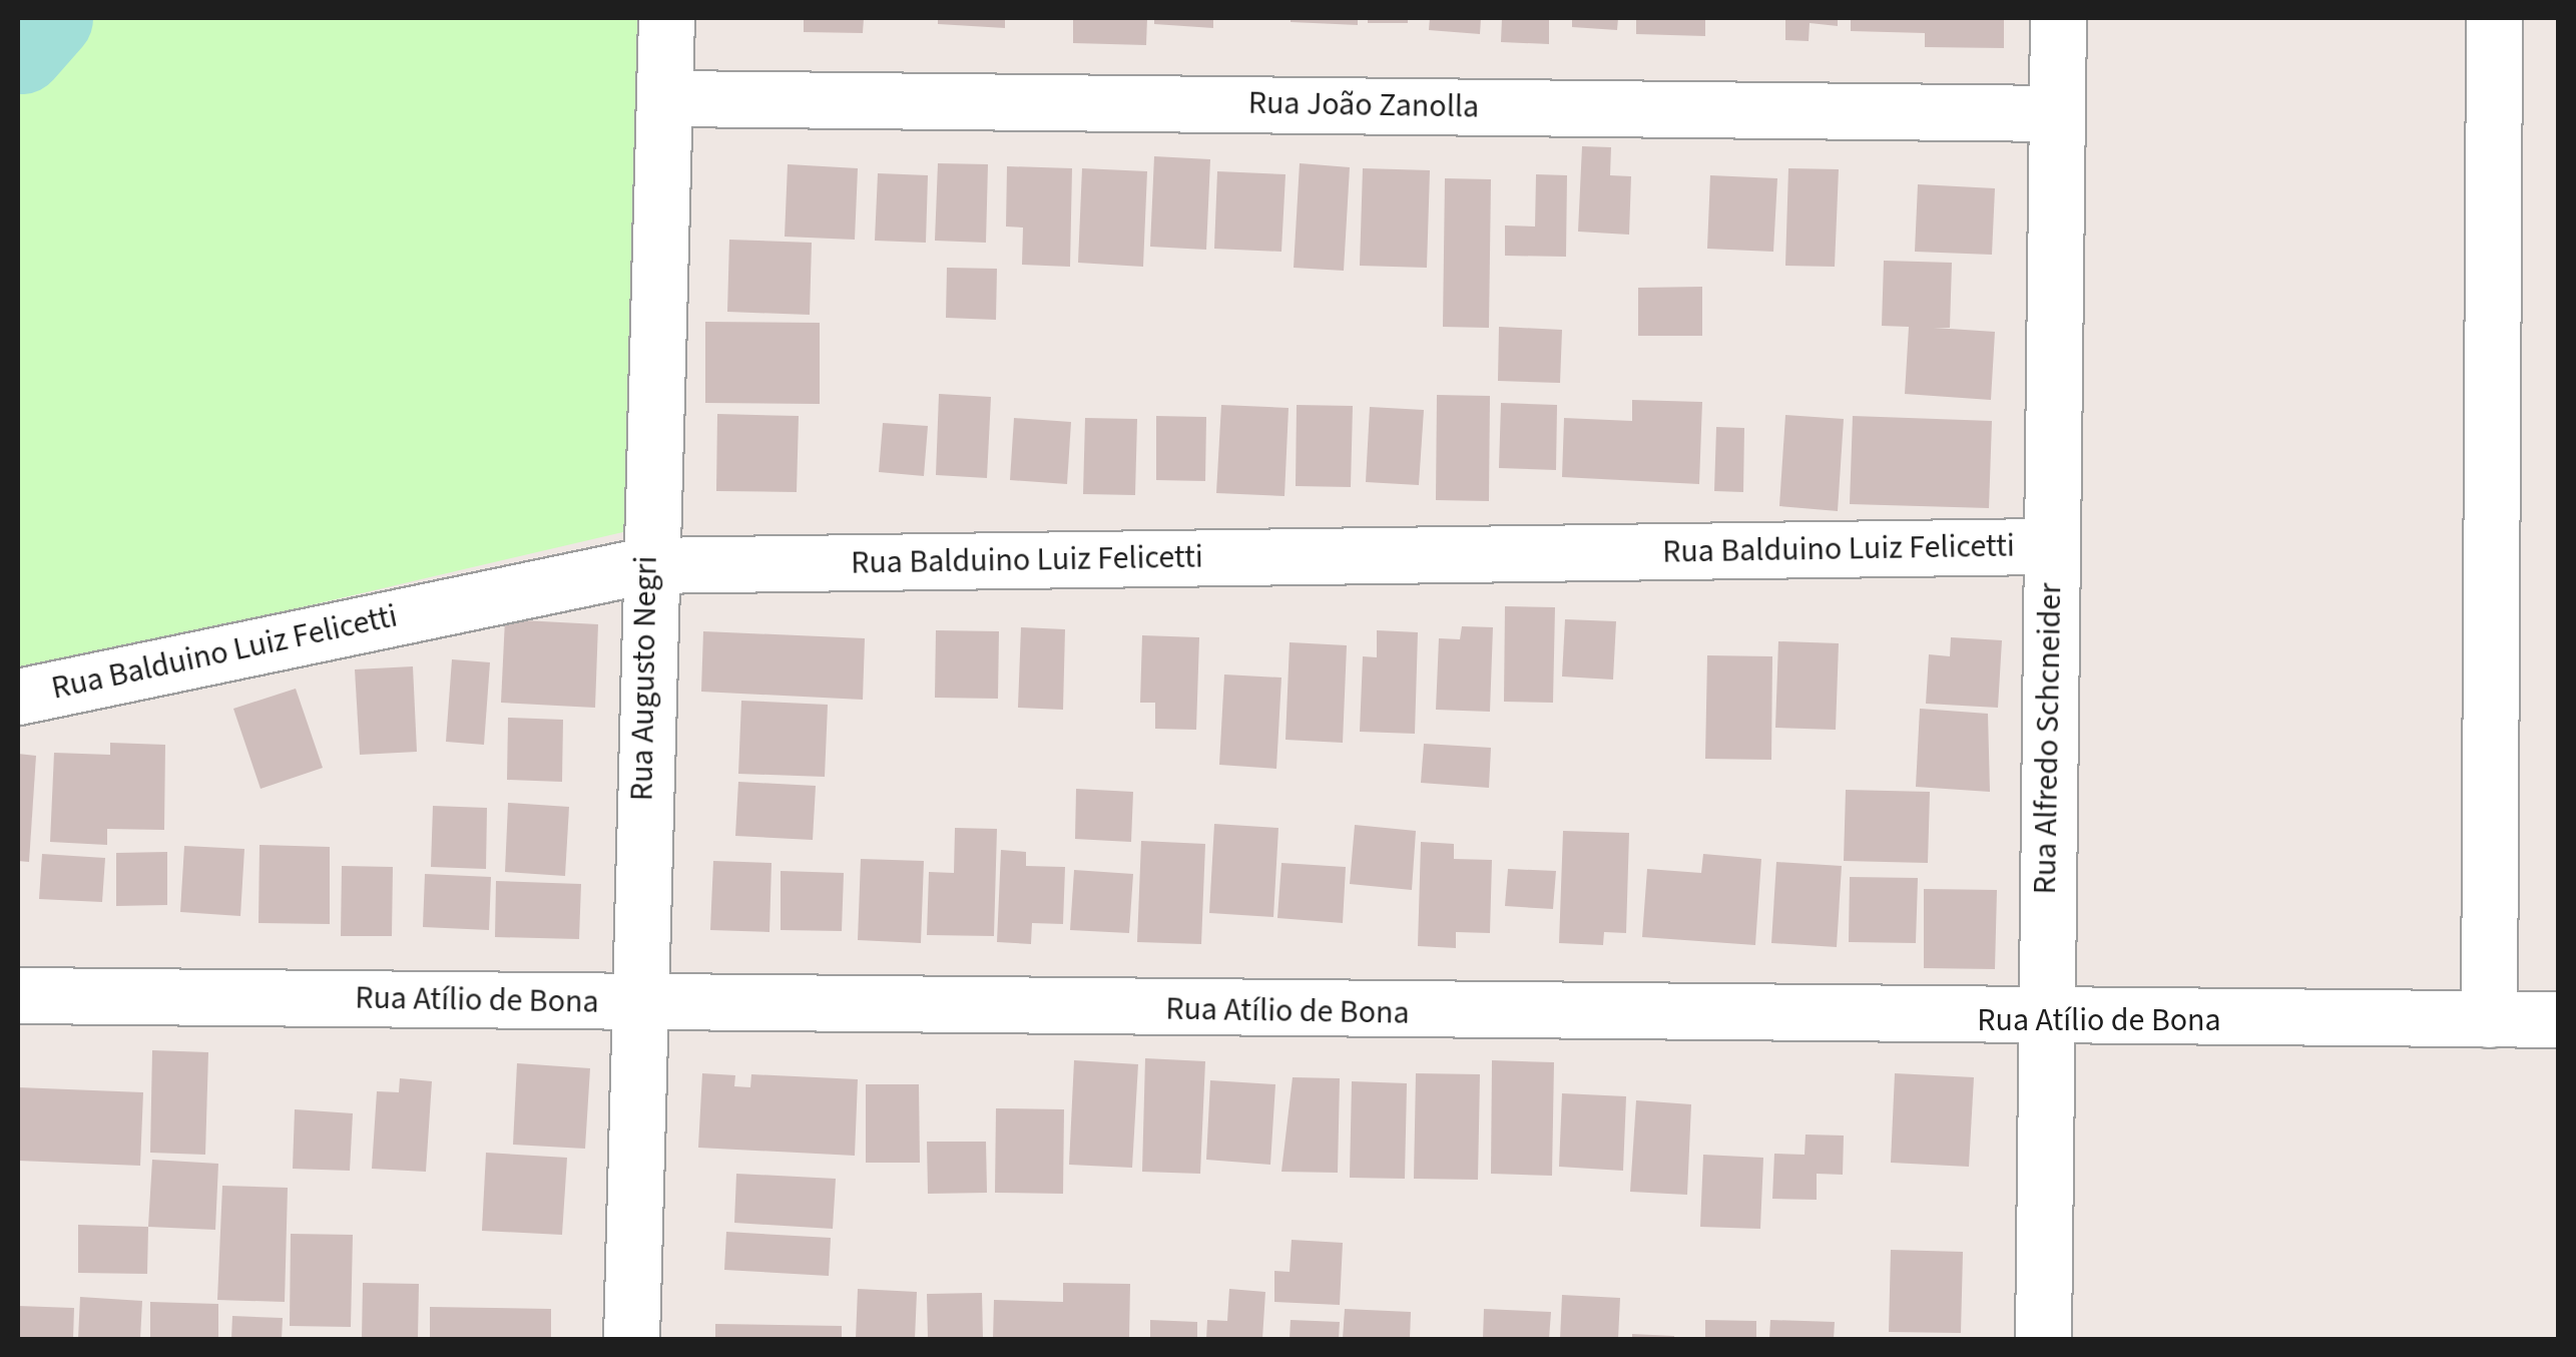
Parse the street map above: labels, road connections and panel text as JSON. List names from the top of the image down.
{
  "streets": {
    "street": [
      "Rua João Zanolla",
      "Rua Balduino Luiz Felicetti",
      "Rua Augusto Negri",
      "Rua Alfredo Schcneider",
      "Rua Atílio de Bona"
    ]
  },
  "crossings": [
    ["Rua João Zanolla", "Rua Augusto Negri"],
    ["Rua João Zanolla", "Rua Alfredo Schcneider"],
    ["Rua Balduino Luiz Felicetti", "Rua Augusto Negri"],
    ["Rua Balduino Luiz Felicetti", "Rua Alfredo Schcneider"],
    ["Rua Augusto Negri", "Rua Atílio de Bona"],
    ["Rua Alfredo Schcneider", "Rua Atílio de Bona"]
  ]
}
